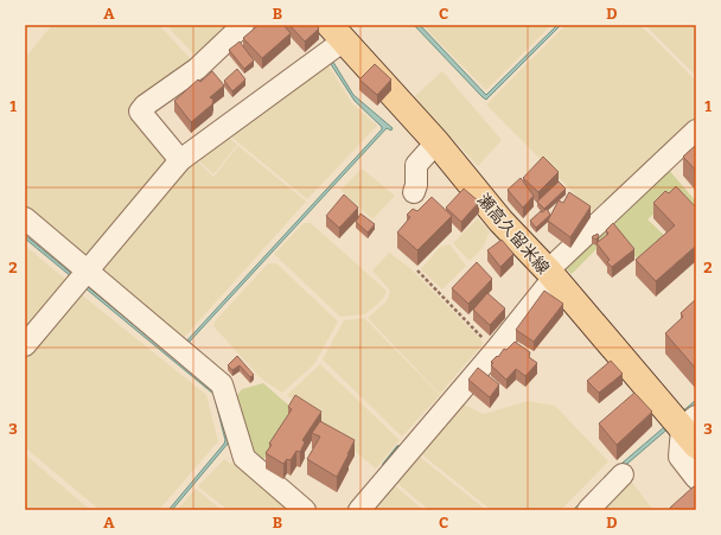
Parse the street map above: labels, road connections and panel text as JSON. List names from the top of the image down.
{
  "streets": {
    "main road": ["瀬高久留米線"]
  },
  "grid": {
    "columns": [
      "A",
      "B",
      "C",
      "D"
    ],
    "rows": ["1", "2", "3"]
  }
}
